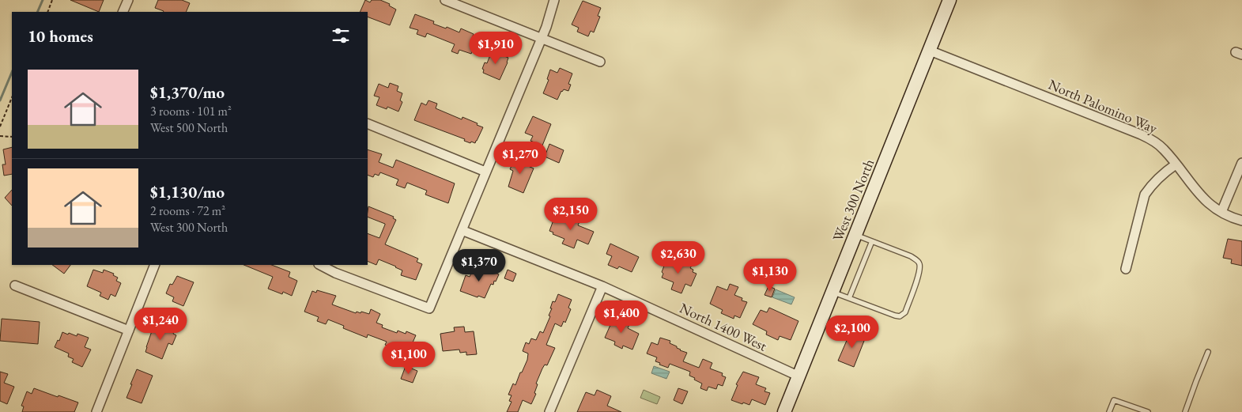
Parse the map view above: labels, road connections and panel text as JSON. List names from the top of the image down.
{
  "streets": {
    "street": ["North Palomino Way", "West 300 North", "North 1400 West"]
  },
  "crossings": [
    ["North Palomino Way", "West 300 North"],
    ["West 300 North", "North 1400 West"]
  ],
  "page": {
    "heading": "10 homes",
    "price": [
      "$1,910",
      "$1,270",
      "$2,150",
      "$2,630",
      "$1,370",
      "$1,130",
      "$1,400",
      "$1,240",
      "$2,100",
      "$1,100"
    ],
    "list": [
      {
        "name": "$1,370/mo",
        "note": "3 rooms · 101 m² · West 500 North"
      },
      {
        "name": "$1,130/mo",
        "note": "2 rooms · 72 m² · West 300 North"
      }
    ]
  }
}
